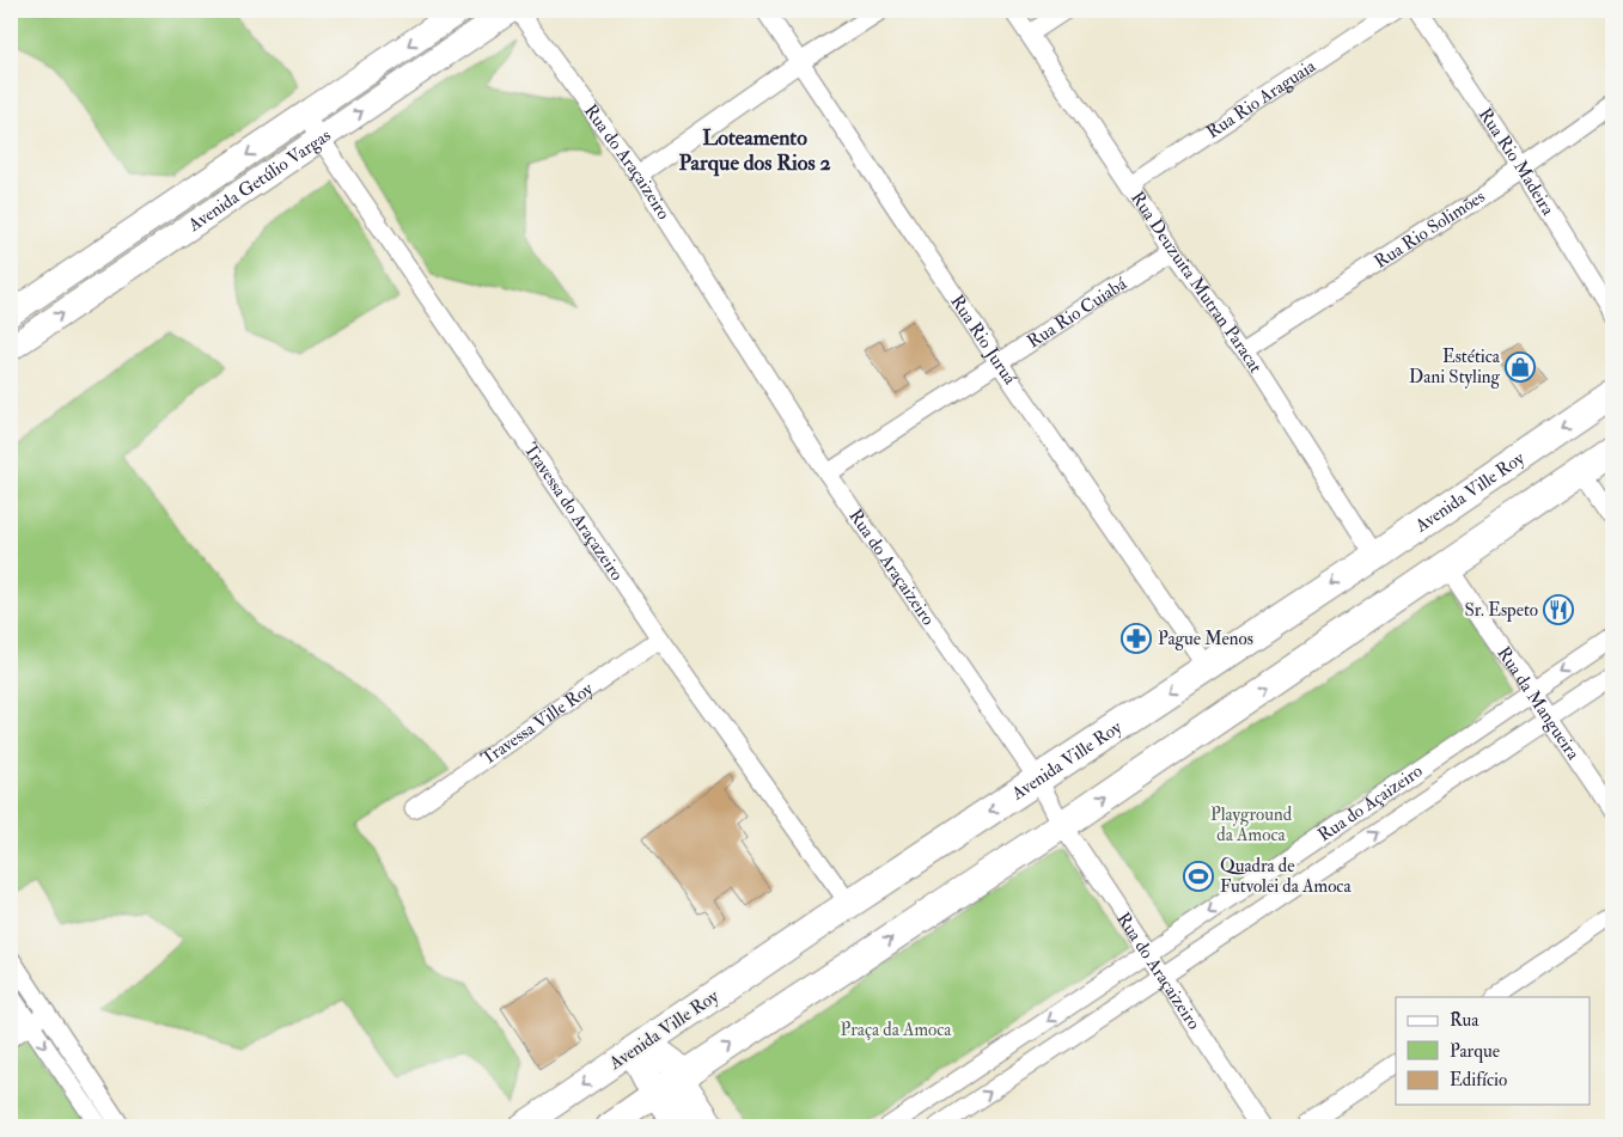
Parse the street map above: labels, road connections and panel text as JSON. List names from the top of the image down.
{
  "streets": {
    "main road": ["Avenida Getúlio Vargas", "Avenida Ville Roy"],
    "street": [
      "Rua Rio Araguaia",
      "Rua do Araçaizeiro",
      "Rua Rio Madeira",
      "Rua Rio Solimões",
      "Rua Deuzuita Mutran Paracat",
      "Rua Rio Cuiabá",
      "Rua Rio Juruá",
      "Travessa do Araçazeiro",
      "Rua da Mangueira",
      "Travessa Ville Roy",
      "Rua do Açaizeiro"
    ]
  },
  "crossings": [
    ["Rua Rio Araguaia", "Rua Deuzuita Mutran Paracat"],
    ["Rua do Araçaizeiro", "Rua Rio Cuiabá"],
    ["Rua do Araçaizeiro", "Avenida Ville Roy"],
    ["Rua do Araçaizeiro", "Rua do Açaizeiro"],
    ["Rua Rio Madeira", "Rua Rio Solimões"],
    ["Avenida Getúlio Vargas", "Travessa do Araçazeiro"],
    ["Rua Rio Solimões", "Rua Deuzuita Mutran Paracat"],
    ["Rua Deuzuita Mutran Paracat", "Rua Rio Cuiabá"],
    ["Rua Deuzuita Mutran Paracat", "Avenida Ville Roy"],
    ["Rua Rio Cuiabá", "Rua Rio Juruá"],
    ["Rua Rio Juruá", "Avenida Ville Roy"],
    ["Avenida Ville Roy", "Travessa do Araçazeiro"],
    ["Travessa do Araçazeiro", "Travessa Ville Roy"],
    ["Rua da Mangueira", "Rua do Açaizeiro"]
  ],
  "districts": ["Loteamento Parque dos Rios 2"],
  "parks": ["Playground da Amoca", "Praça da Amoca"],
  "places": {
    "shop": ["Estética Dani Styling"],
    "restaurant": ["Sr. Espeto"],
    "pharmacy": ["Pague Menos"],
    "sports": ["Quadra de Futvolei da Amoca"]
  },
  "legend": ["Rua", "Parque", "Edifício"]
}
